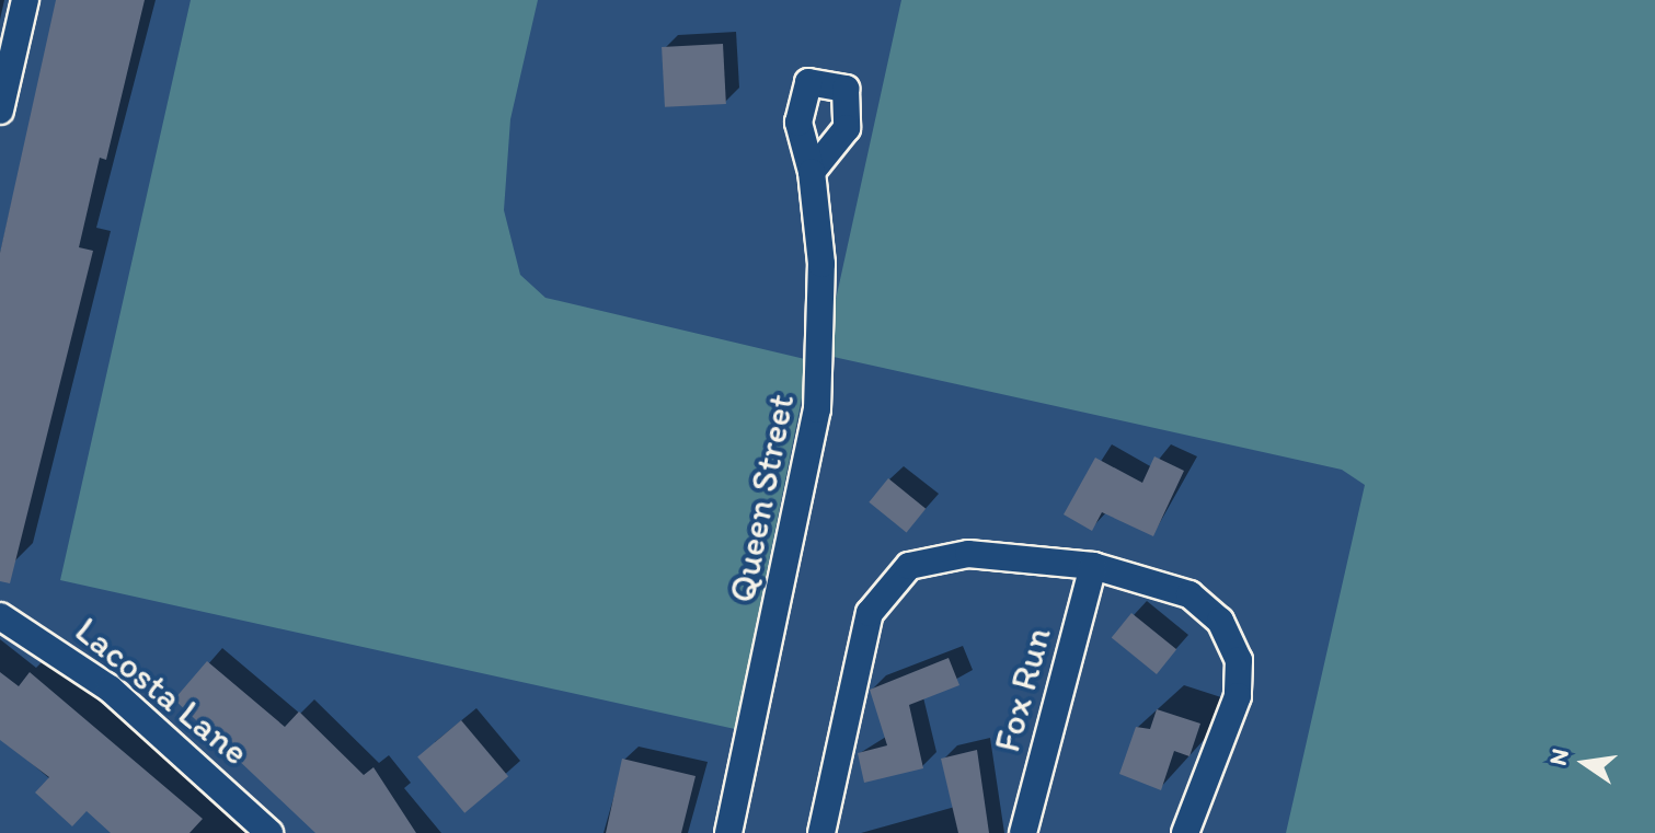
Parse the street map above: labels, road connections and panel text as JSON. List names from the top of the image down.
{
  "streets": {
    "street": ["Queen Street", "Fox Run", "Lacosta Lane"]
  },
  "north": "left"
}
